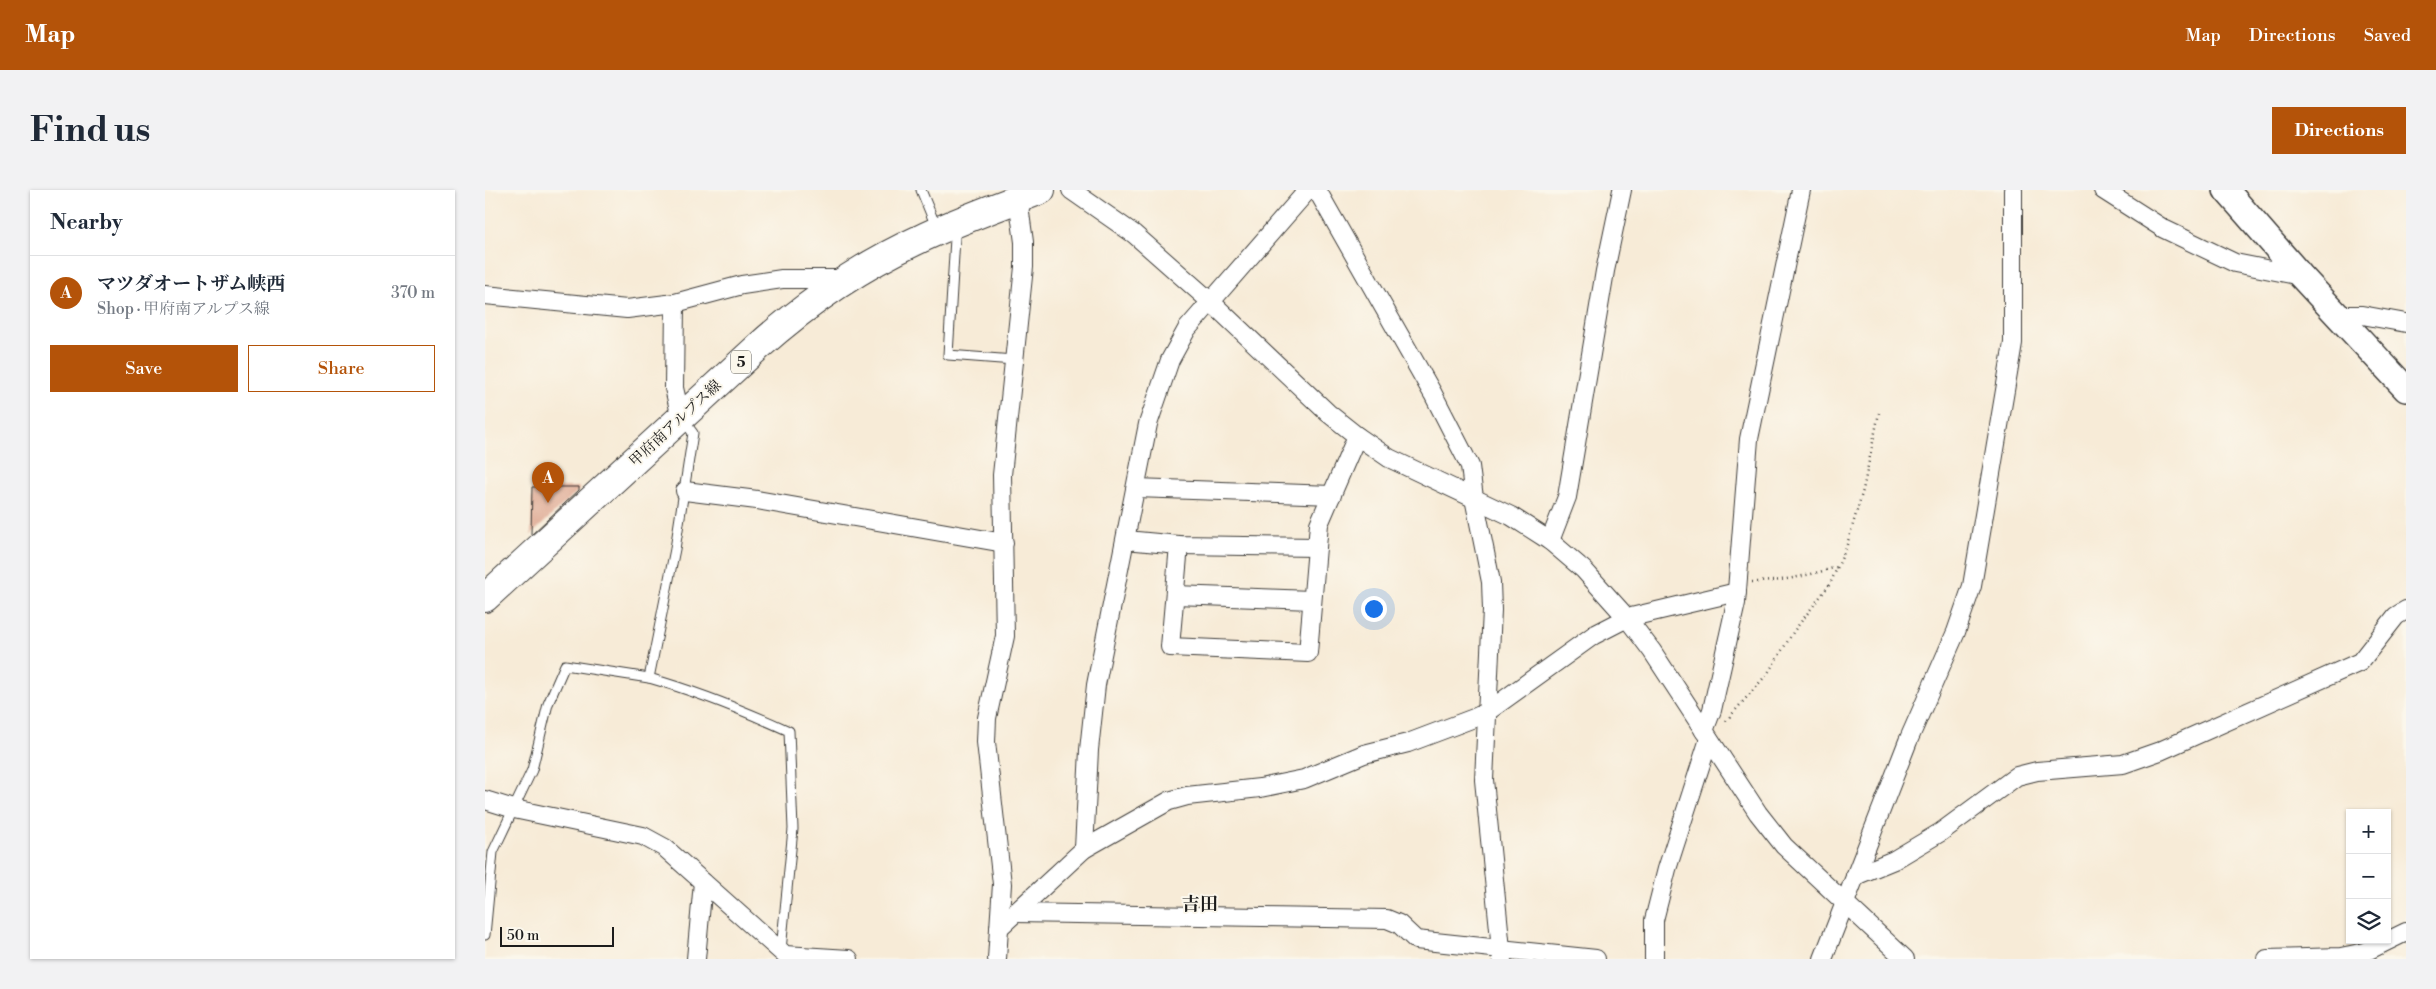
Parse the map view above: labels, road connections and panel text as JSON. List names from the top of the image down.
{
  "streets": {
    "main road": ["5", "甲府南アルプス線"]
  },
  "districts": ["吉田"],
  "scale_bar": "50 m",
  "page": {
    "header": "Map",
    "nav": ["Map", "Directions", "Saved"],
    "buttons": [
      "Directions",
      ["Save", "Share"]
    ],
    "title": "Find us",
    "heading": "Nearby",
    "list": [
      {
        "mark": "A",
        "name": "マツダオートザム峡西",
        "note": "Shop · 甲府南アルプス線",
        "value": "370 m"
      }
    ],
    "pins": "A",
    "map_buttons": ["+", "−"],
    "scale": "50 m"
  }
}
